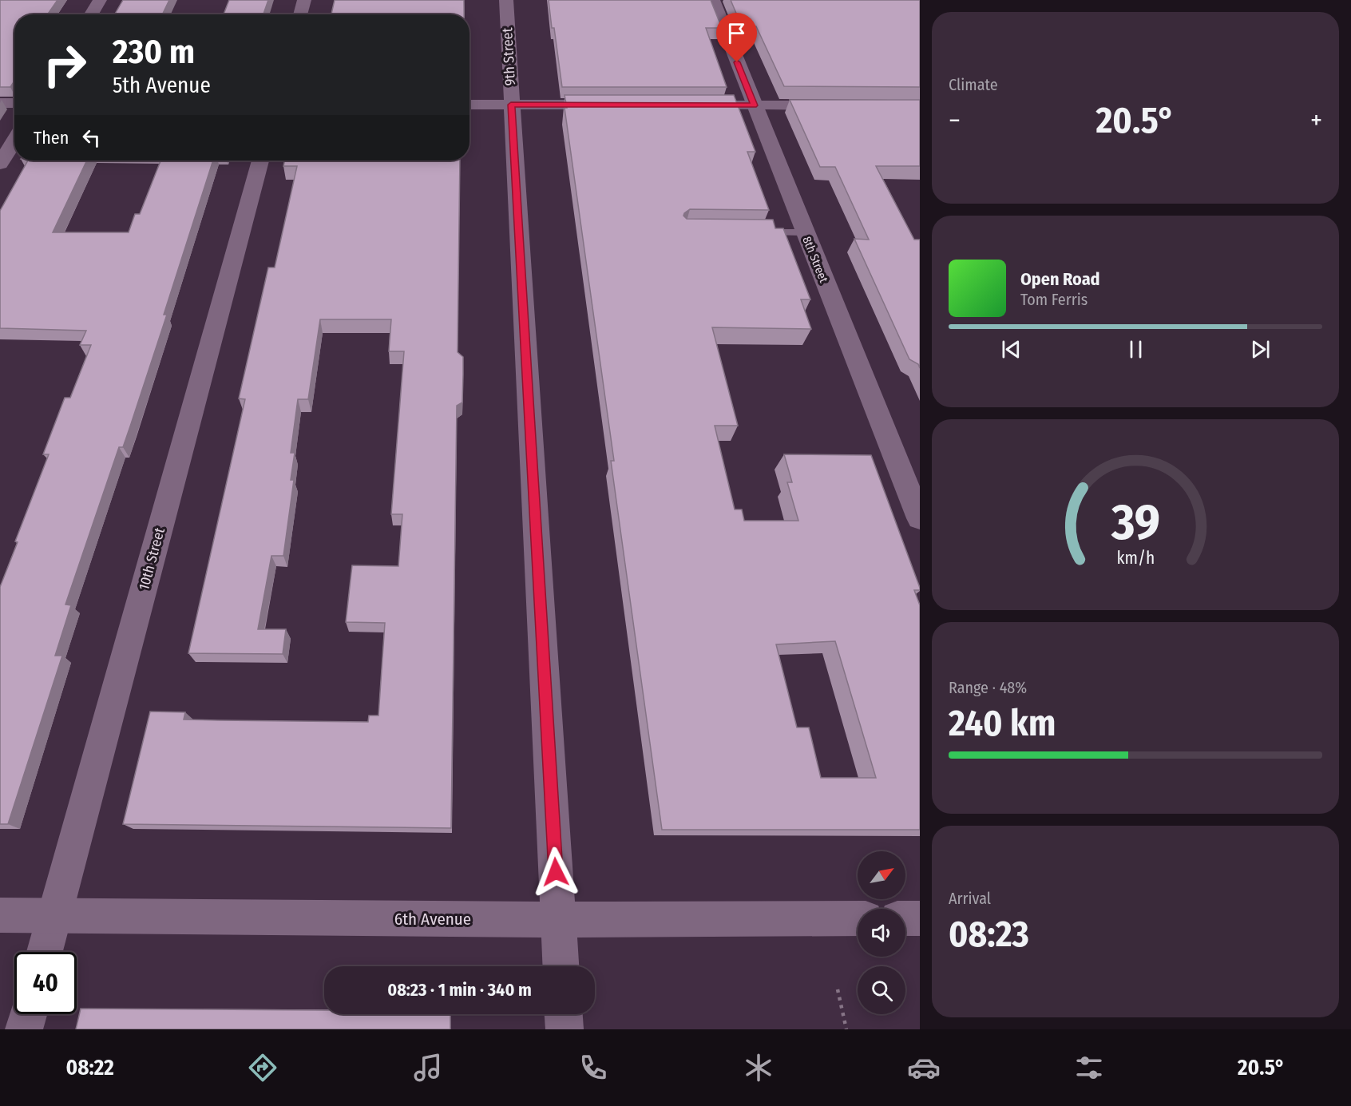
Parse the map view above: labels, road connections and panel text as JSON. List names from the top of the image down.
{
  "streets": {
    "street": [
      "9th Street",
      "8th Street",
      "10th Street",
      "6th Avenue"
    ]
  },
  "crossings": [
    ["9th Street", "6th Avenue"],
    ["10th Street", "6th Avenue"]
  ],
  "north": "top right",
  "page": {
    "tile": [
      "Climate",
      ["Range · 48%", "240 km"],
      ["Arrival", "08:23"]
    ],
    "turn": ["230 m", "5th Avenue"],
    "heat": ["−", "20.5°", "+"],
    "then": "Then",
    "song": ["Open Road", "Tom Ferris"],
    "limit": "40",
    "trip": "08:23 · 1 min · 340 m",
    "tabs": ["08:22", "20.5°"],
    "gauge": ["39", "km/h"]
  }
}
